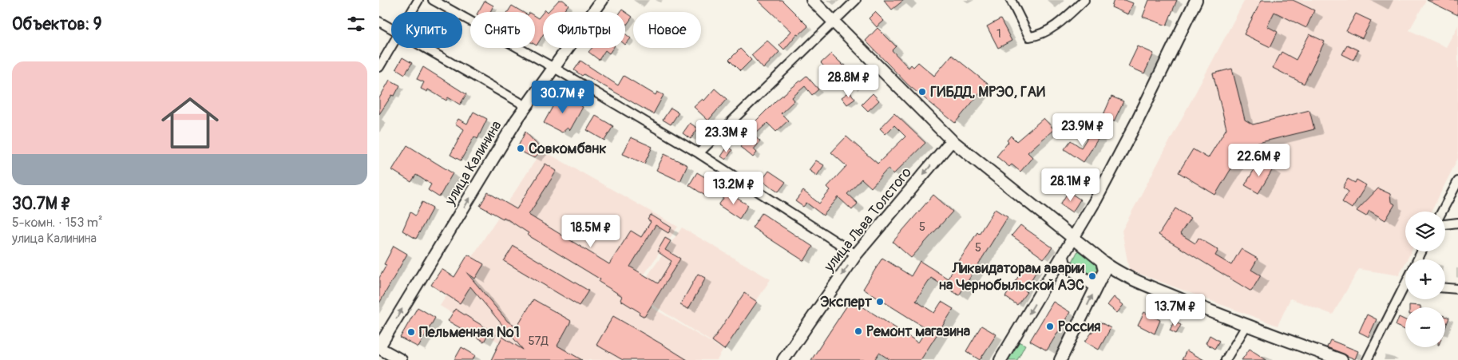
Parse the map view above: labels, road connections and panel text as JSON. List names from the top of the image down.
{
  "streets": {
    "street": ["улица Калинина", "улица Льва Толстого"]
  },
  "one_way": ["улица Калинина", "улица Льва Толстого"],
  "places": [
    "ГИБДД, МРЭО, ГАИ",
    "Совкомбанк",
    "Ликвидаторам аварии на Чернобыльской АЭС",
    "Эксперт",
    "Россия",
    "Ремонт магазина",
    "Пельменная №1"
  ],
  "house_numbers": [
    "1",
    "5",
    "5",
    "57Д"
  ],
  "page": {
    "heading": "Объектов: 9",
    "chip": [
      "Купить",
      "Снять",
      "Фильтры",
      "Новое"
    ],
    "list": [
      {
        "name": "30.7M ₽",
        "note": "5-комн. · 153 m² · улица Калинина"
      }
    ],
    "price": [
      "28.8M ₽",
      "30.7M ₽",
      "23.9M ₽",
      "23.3M ₽",
      "22.6M ₽",
      "28.1M ₽",
      "13.2M ₽",
      "18.5M ₽",
      "13.7M ₽"
    ],
    "map_buttons": ["+", "−"]
  }
}
